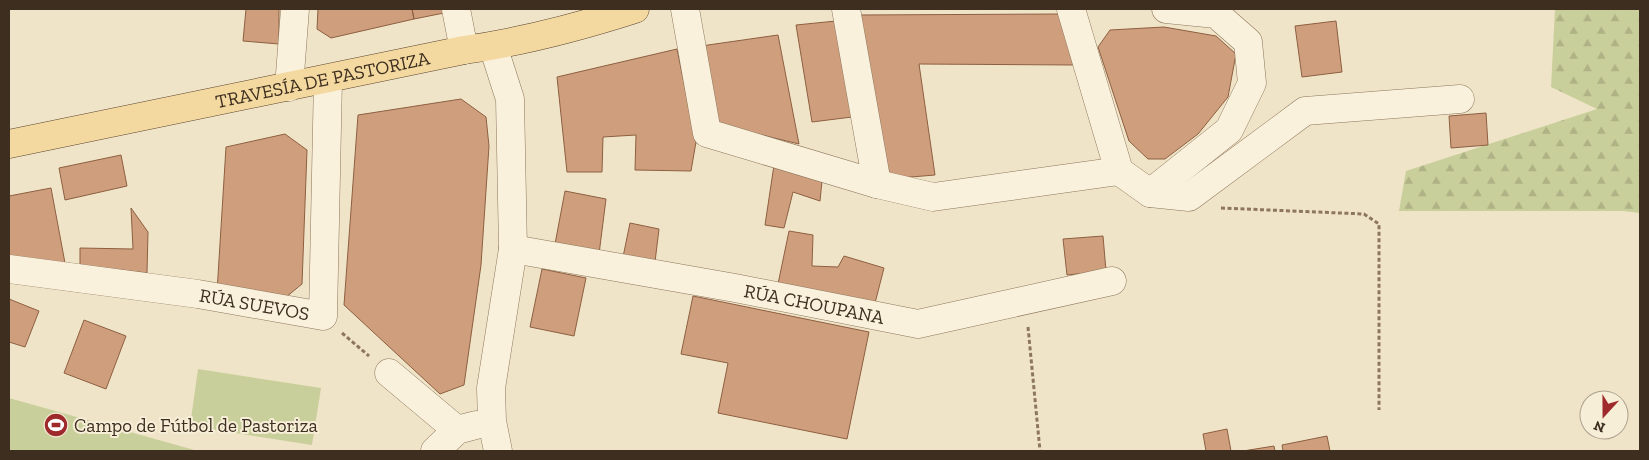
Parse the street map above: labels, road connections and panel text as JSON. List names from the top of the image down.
{
  "streets": {
    "main road": ["TRAVESÍA DE PASTORIZA"],
    "street": ["RÚA SUEVOS", "RÚA CHOUPANA"]
  },
  "crossings": [
    ["TRAVESÍA DE PASTORIZA", "RÚA SUEVOS"]
  ],
  "places": {
    "sports": ["Campo de Fútbol de Pastoriza"]
  },
  "north": "bottom"
}
